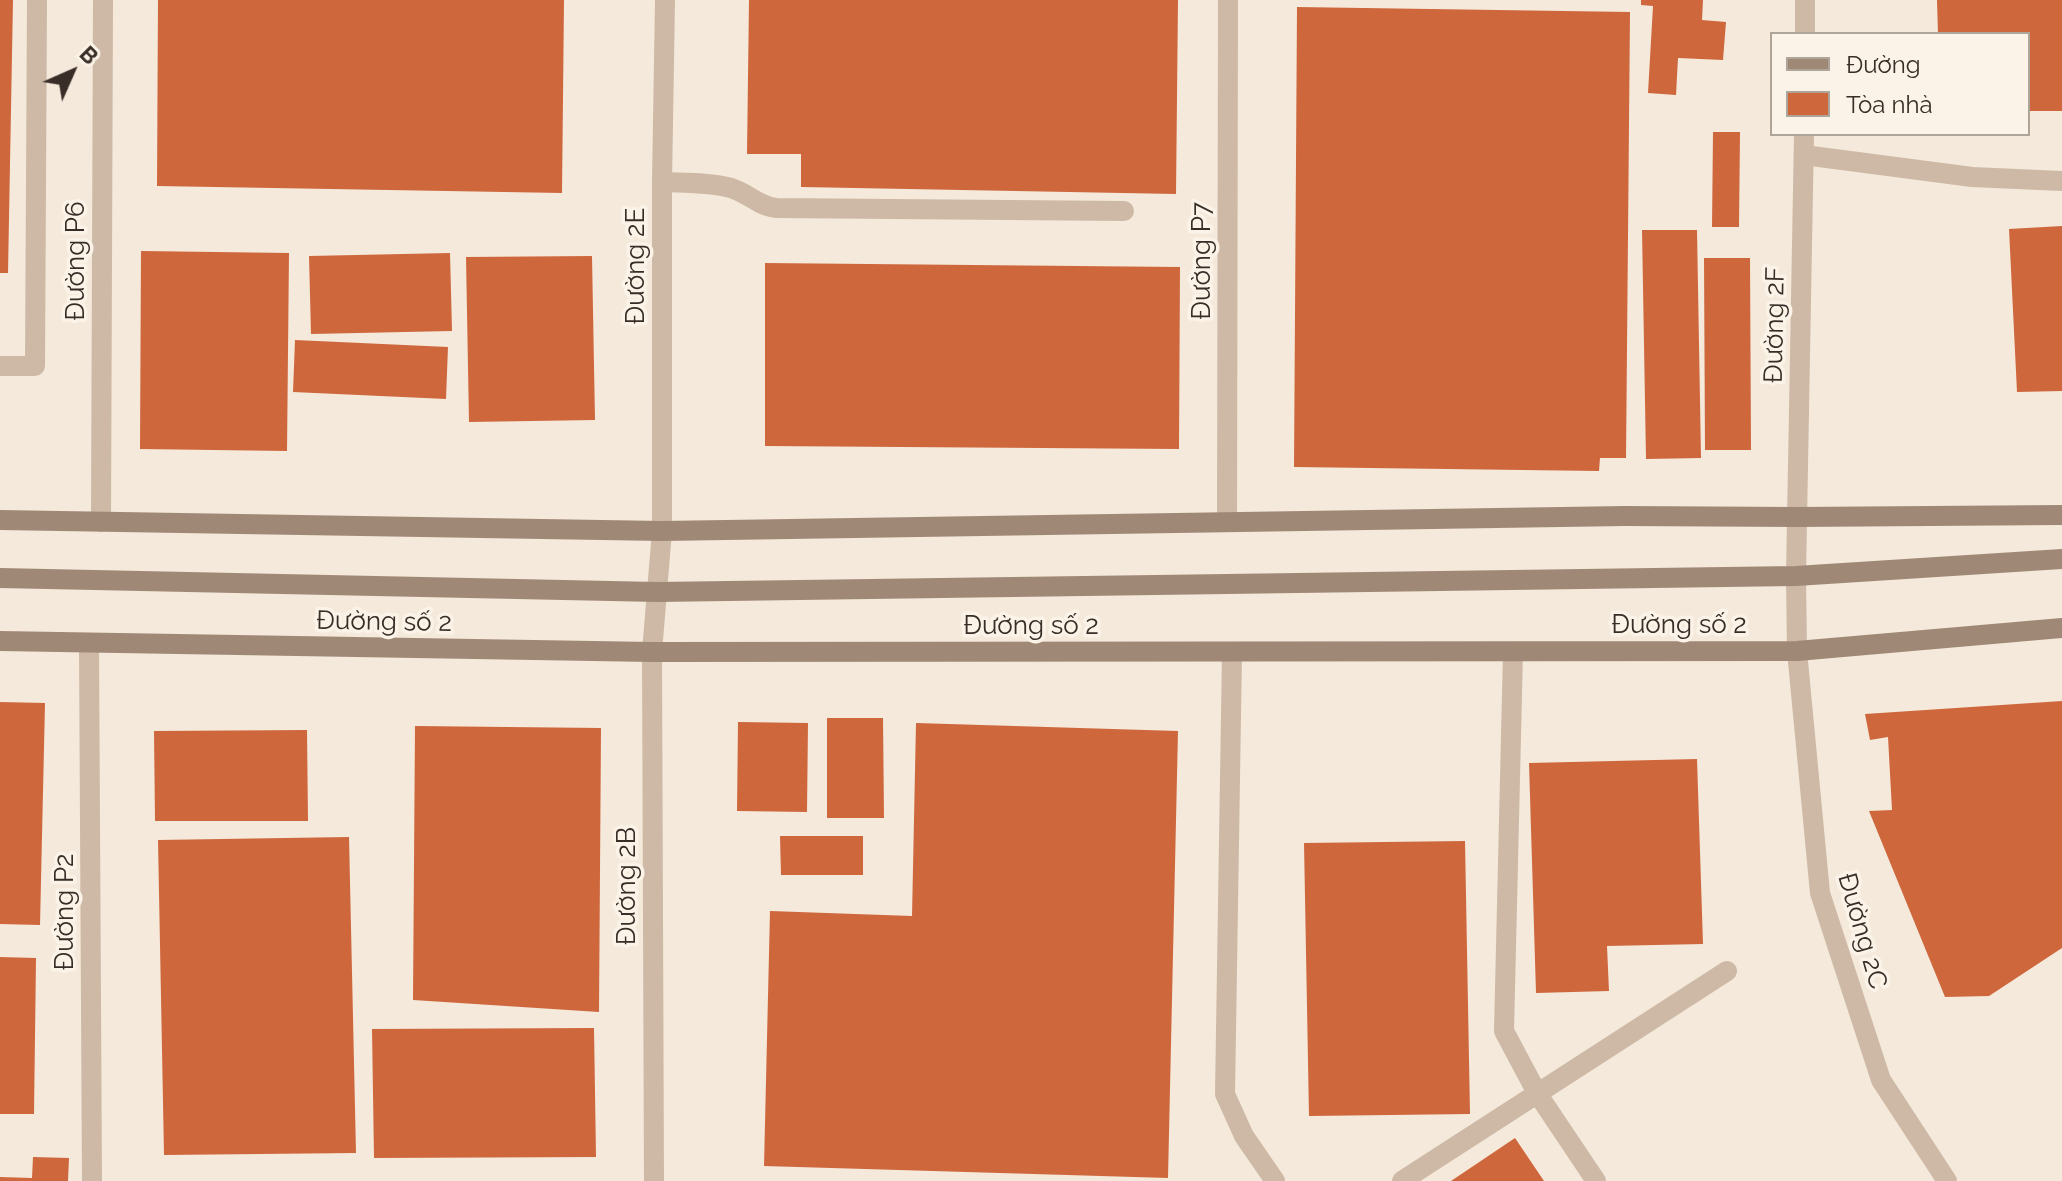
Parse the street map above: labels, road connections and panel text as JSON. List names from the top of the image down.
{
  "streets": {
    "main road": ["Đường số 2"],
    "street": [
      "Đường P6",
      "Đường P7",
      "Đường 2E",
      "Đường 2F",
      "Đường 2B",
      "Đường P2",
      "Đường 2C"
    ]
  },
  "crossings": [
    ["Đường 2E", "Đường số 2"],
    ["Đường 2E", "Đường 2B"],
    ["Đường 2F", "Đường số 2"],
    ["Đường 2F", "Đường 2C"],
    ["Đường số 2", "Đường 2B"],
    ["Đường số 2", "Đường P2"],
    ["Đường số 2", "Đường 2C"]
  ],
  "legend": ["Đường", "Tòa nhà"],
  "north": "top right"
}
